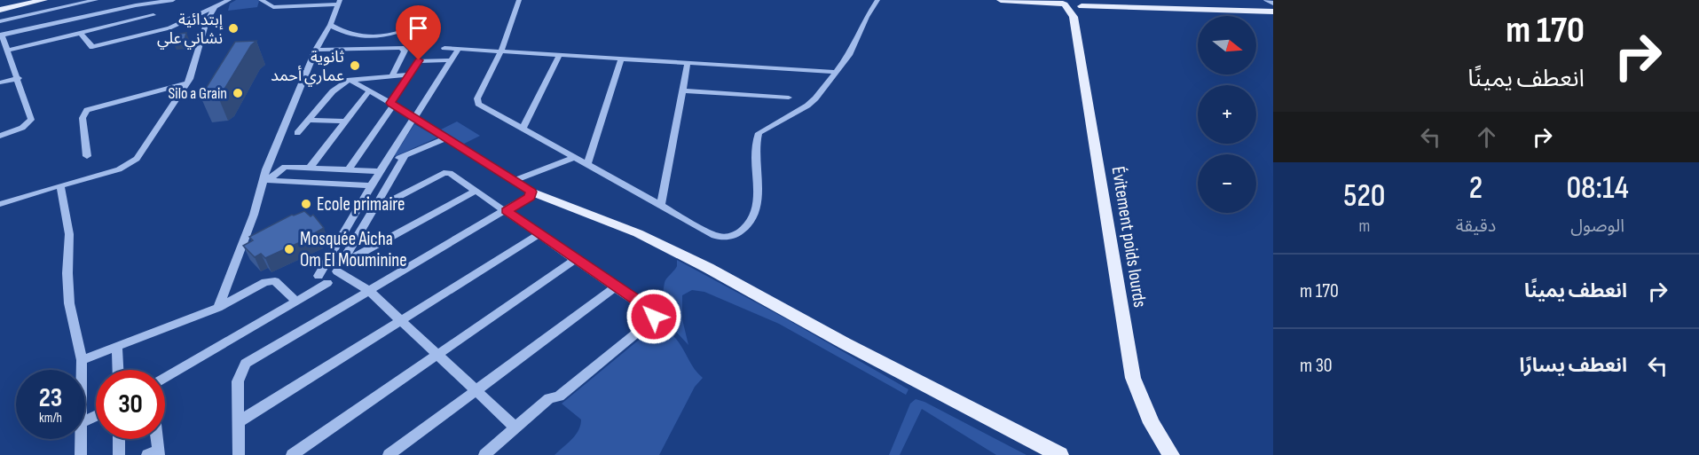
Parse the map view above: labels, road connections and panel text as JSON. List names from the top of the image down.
{
  "streets": {
    "main road": ["Évitement poids lourds"]
  },
  "places": [
    "إبتدائية نشاني علي",
    "ثانوية عماري أحمد",
    "Silo a Grain",
    "Ecole primaire",
    "Mosquée Aicha Om El Mouminine"
  ],
  "north": "right",
  "page": {
    "turn": ["170 m", "انعطف يمينًا"],
    "map_buttons": ["+", "−"],
    "eta": [
      "08:14",
      "الوصول",
      "2",
      "دقيقة",
      "520",
      "m"
    ],
    "list": [
      {
        "name": "انعطف يمينًا",
        "value": "170 m"
      },
      {
        "name": "انعطف يسارًا",
        "value": "30 m"
      }
    ],
    "speed": "23 km/h",
    "limit": "30"
  }
}
